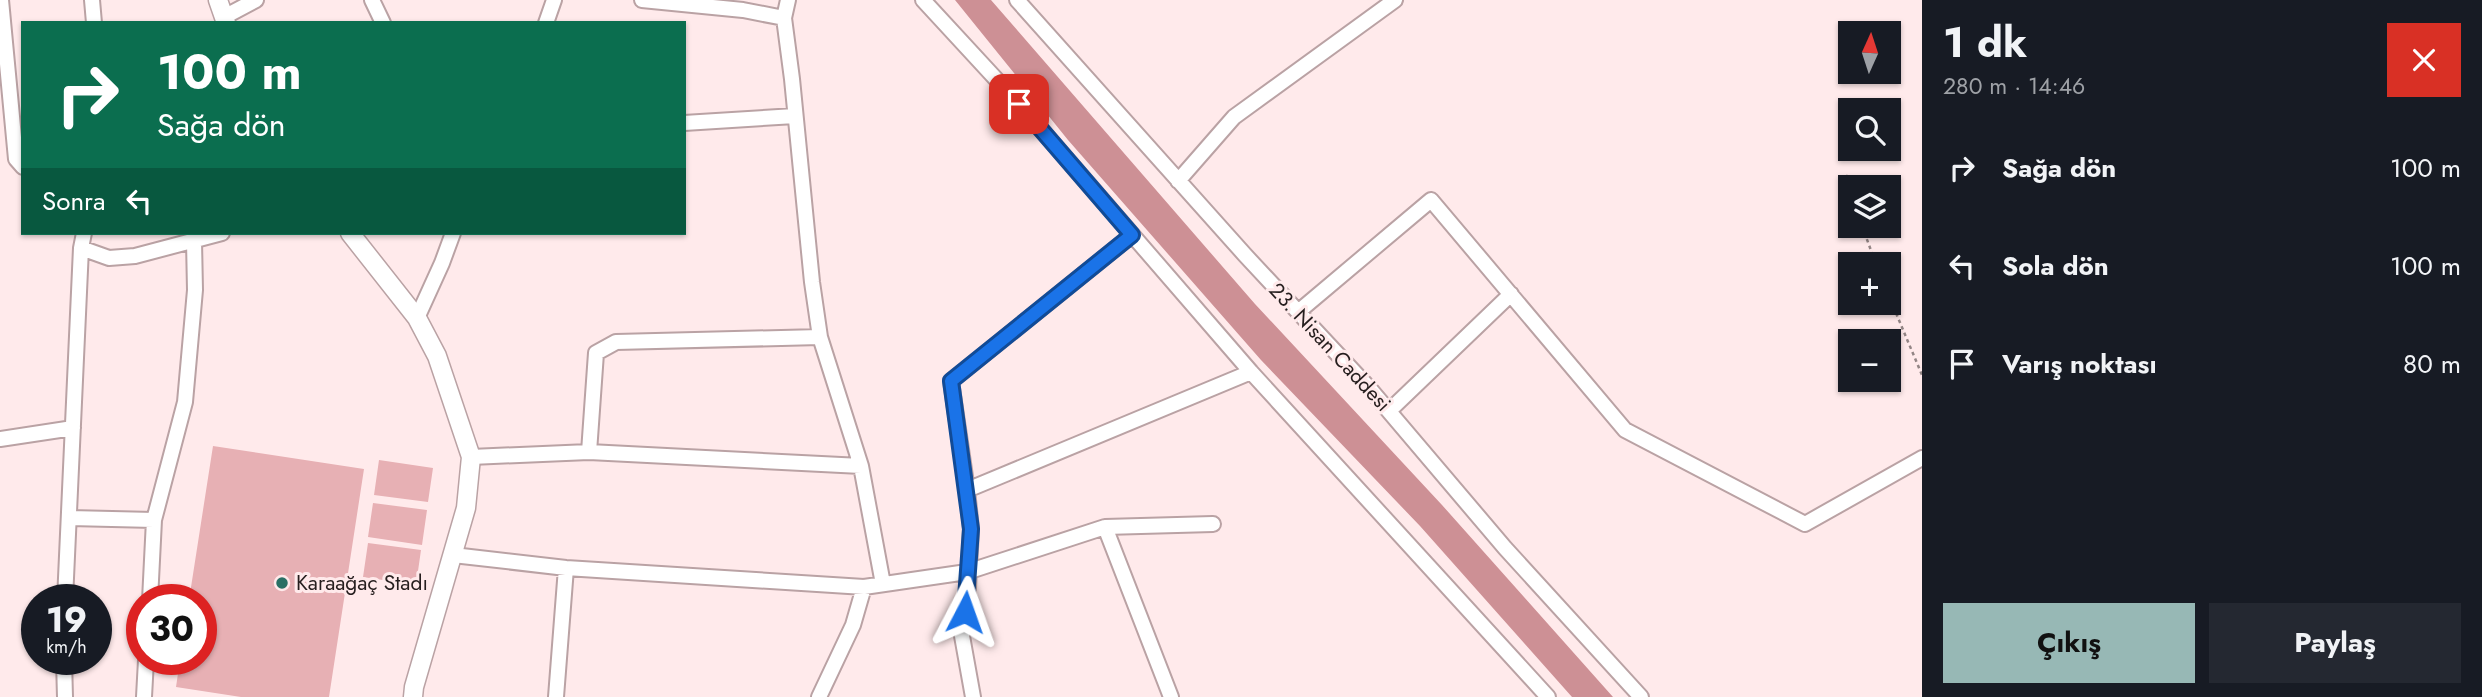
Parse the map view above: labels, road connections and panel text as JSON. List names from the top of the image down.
{
  "streets": {
    "street": ["23. Nisan Caddesi"]
  },
  "places": ["Karaağaç Stadı"],
  "north": "top",
  "page": {
    "heading": ["1 dk", "280 m · 14:46"],
    "map_buttons": ["+", "−"],
    "turn": ["100 m", "Sağa dön"],
    "list": [
      {
        "name": "Sağa dön",
        "value": "100 m"
      },
      {
        "name": "Sola dön",
        "value": "100 m"
      },
      {
        "name": "Varış noktası",
        "value": "80 m"
      }
    ],
    "then": "Sonra",
    "speed": "19 km/h",
    "limit": "30",
    "buttons": ["Çıkış", "Paylaş"]
  }
}
